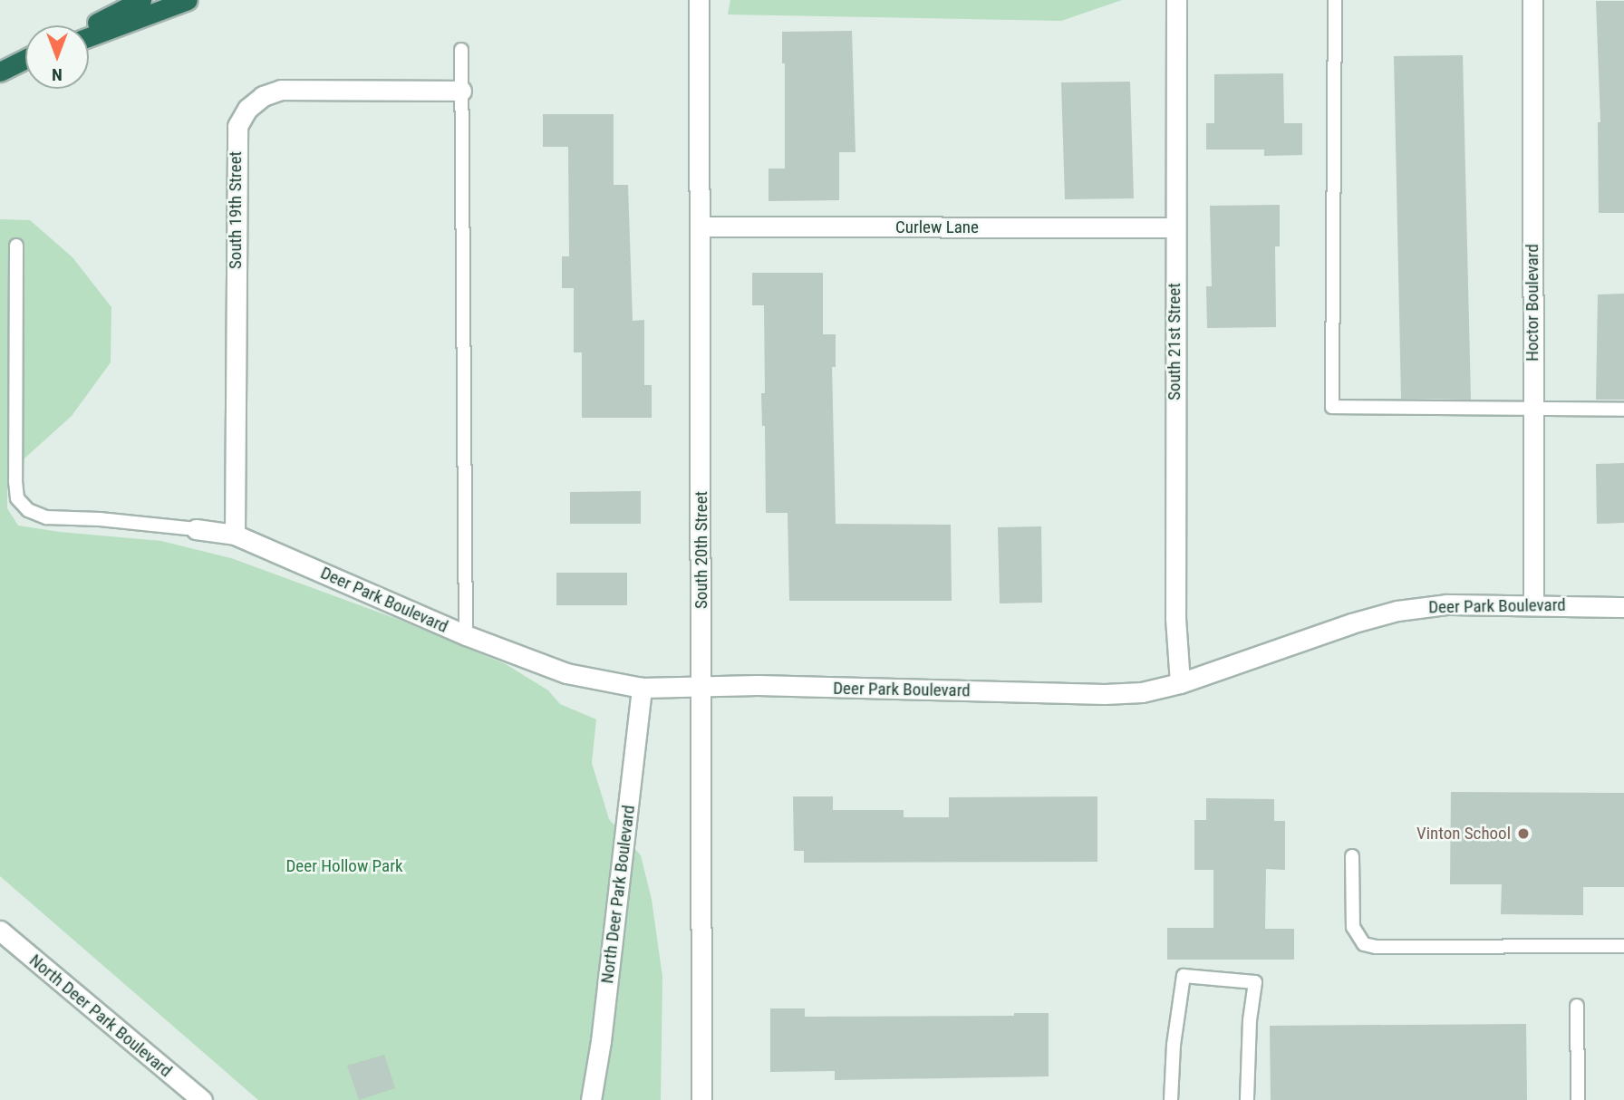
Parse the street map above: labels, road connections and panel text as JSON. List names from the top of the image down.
{
  "streets": {
    "street": [
      "South 19th Street",
      "Curlew Lane",
      "Hoctor Boulevard",
      "South 21st Street",
      "South 20th Street",
      "Deer Park Boulevard",
      "North Deer Park Boulevard"
    ]
  },
  "crossings": [
    ["South 19th Street", "Deer Park Boulevard"],
    ["Curlew Lane", "South 21st Street"],
    ["Curlew Lane", "South 20th Street"],
    ["Hoctor Boulevard", "Deer Park Boulevard"],
    ["South 21st Street", "Deer Park Boulevard"],
    ["South 20th Street", "Deer Park Boulevard"],
    ["Deer Park Boulevard", "North Deer Park Boulevard"]
  ],
  "parks": ["Deer Hollow Park"],
  "places": ["Vinton School"],
  "north": "bottom"
}
